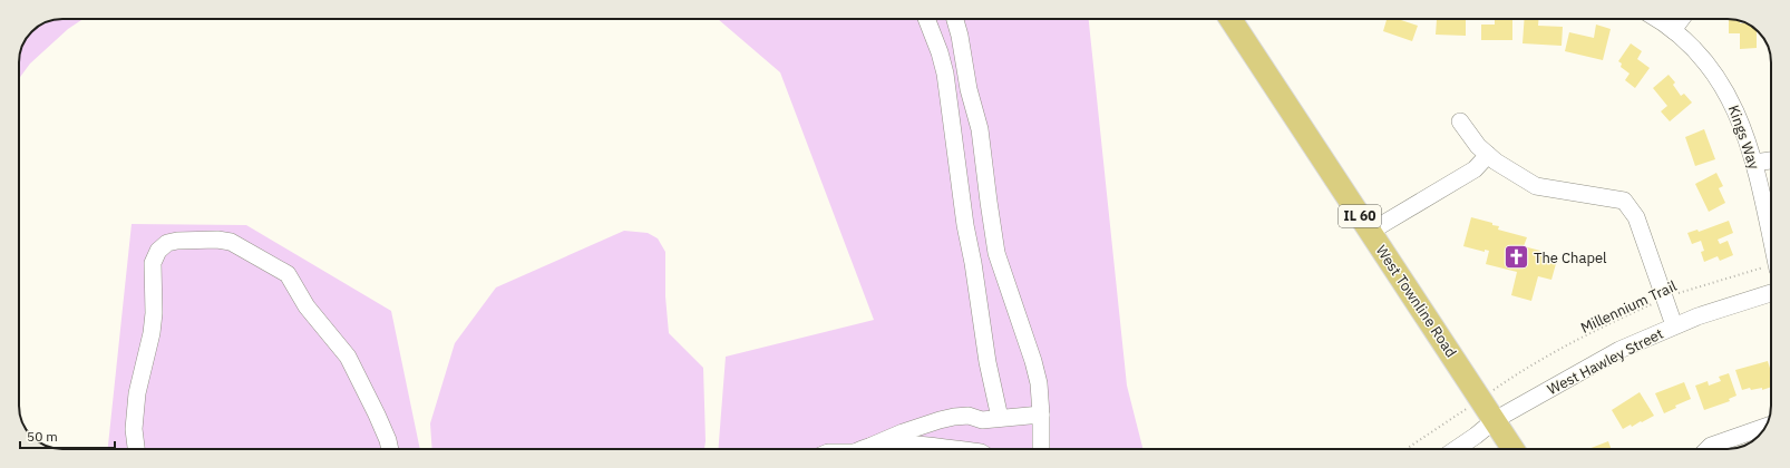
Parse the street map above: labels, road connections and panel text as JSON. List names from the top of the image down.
{
  "streets": {
    "main road": ["IL 60", "West Townline Road"],
    "street": ["Kings Way", "West Hawley Street"],
    "path": ["Millennium Trail"]
  },
  "crossings": [
    ["West Townline Road", "West Hawley Street"]
  ],
  "places": {
    "church": ["The Chapel"]
  },
  "scale_bar": "50 m"
}
